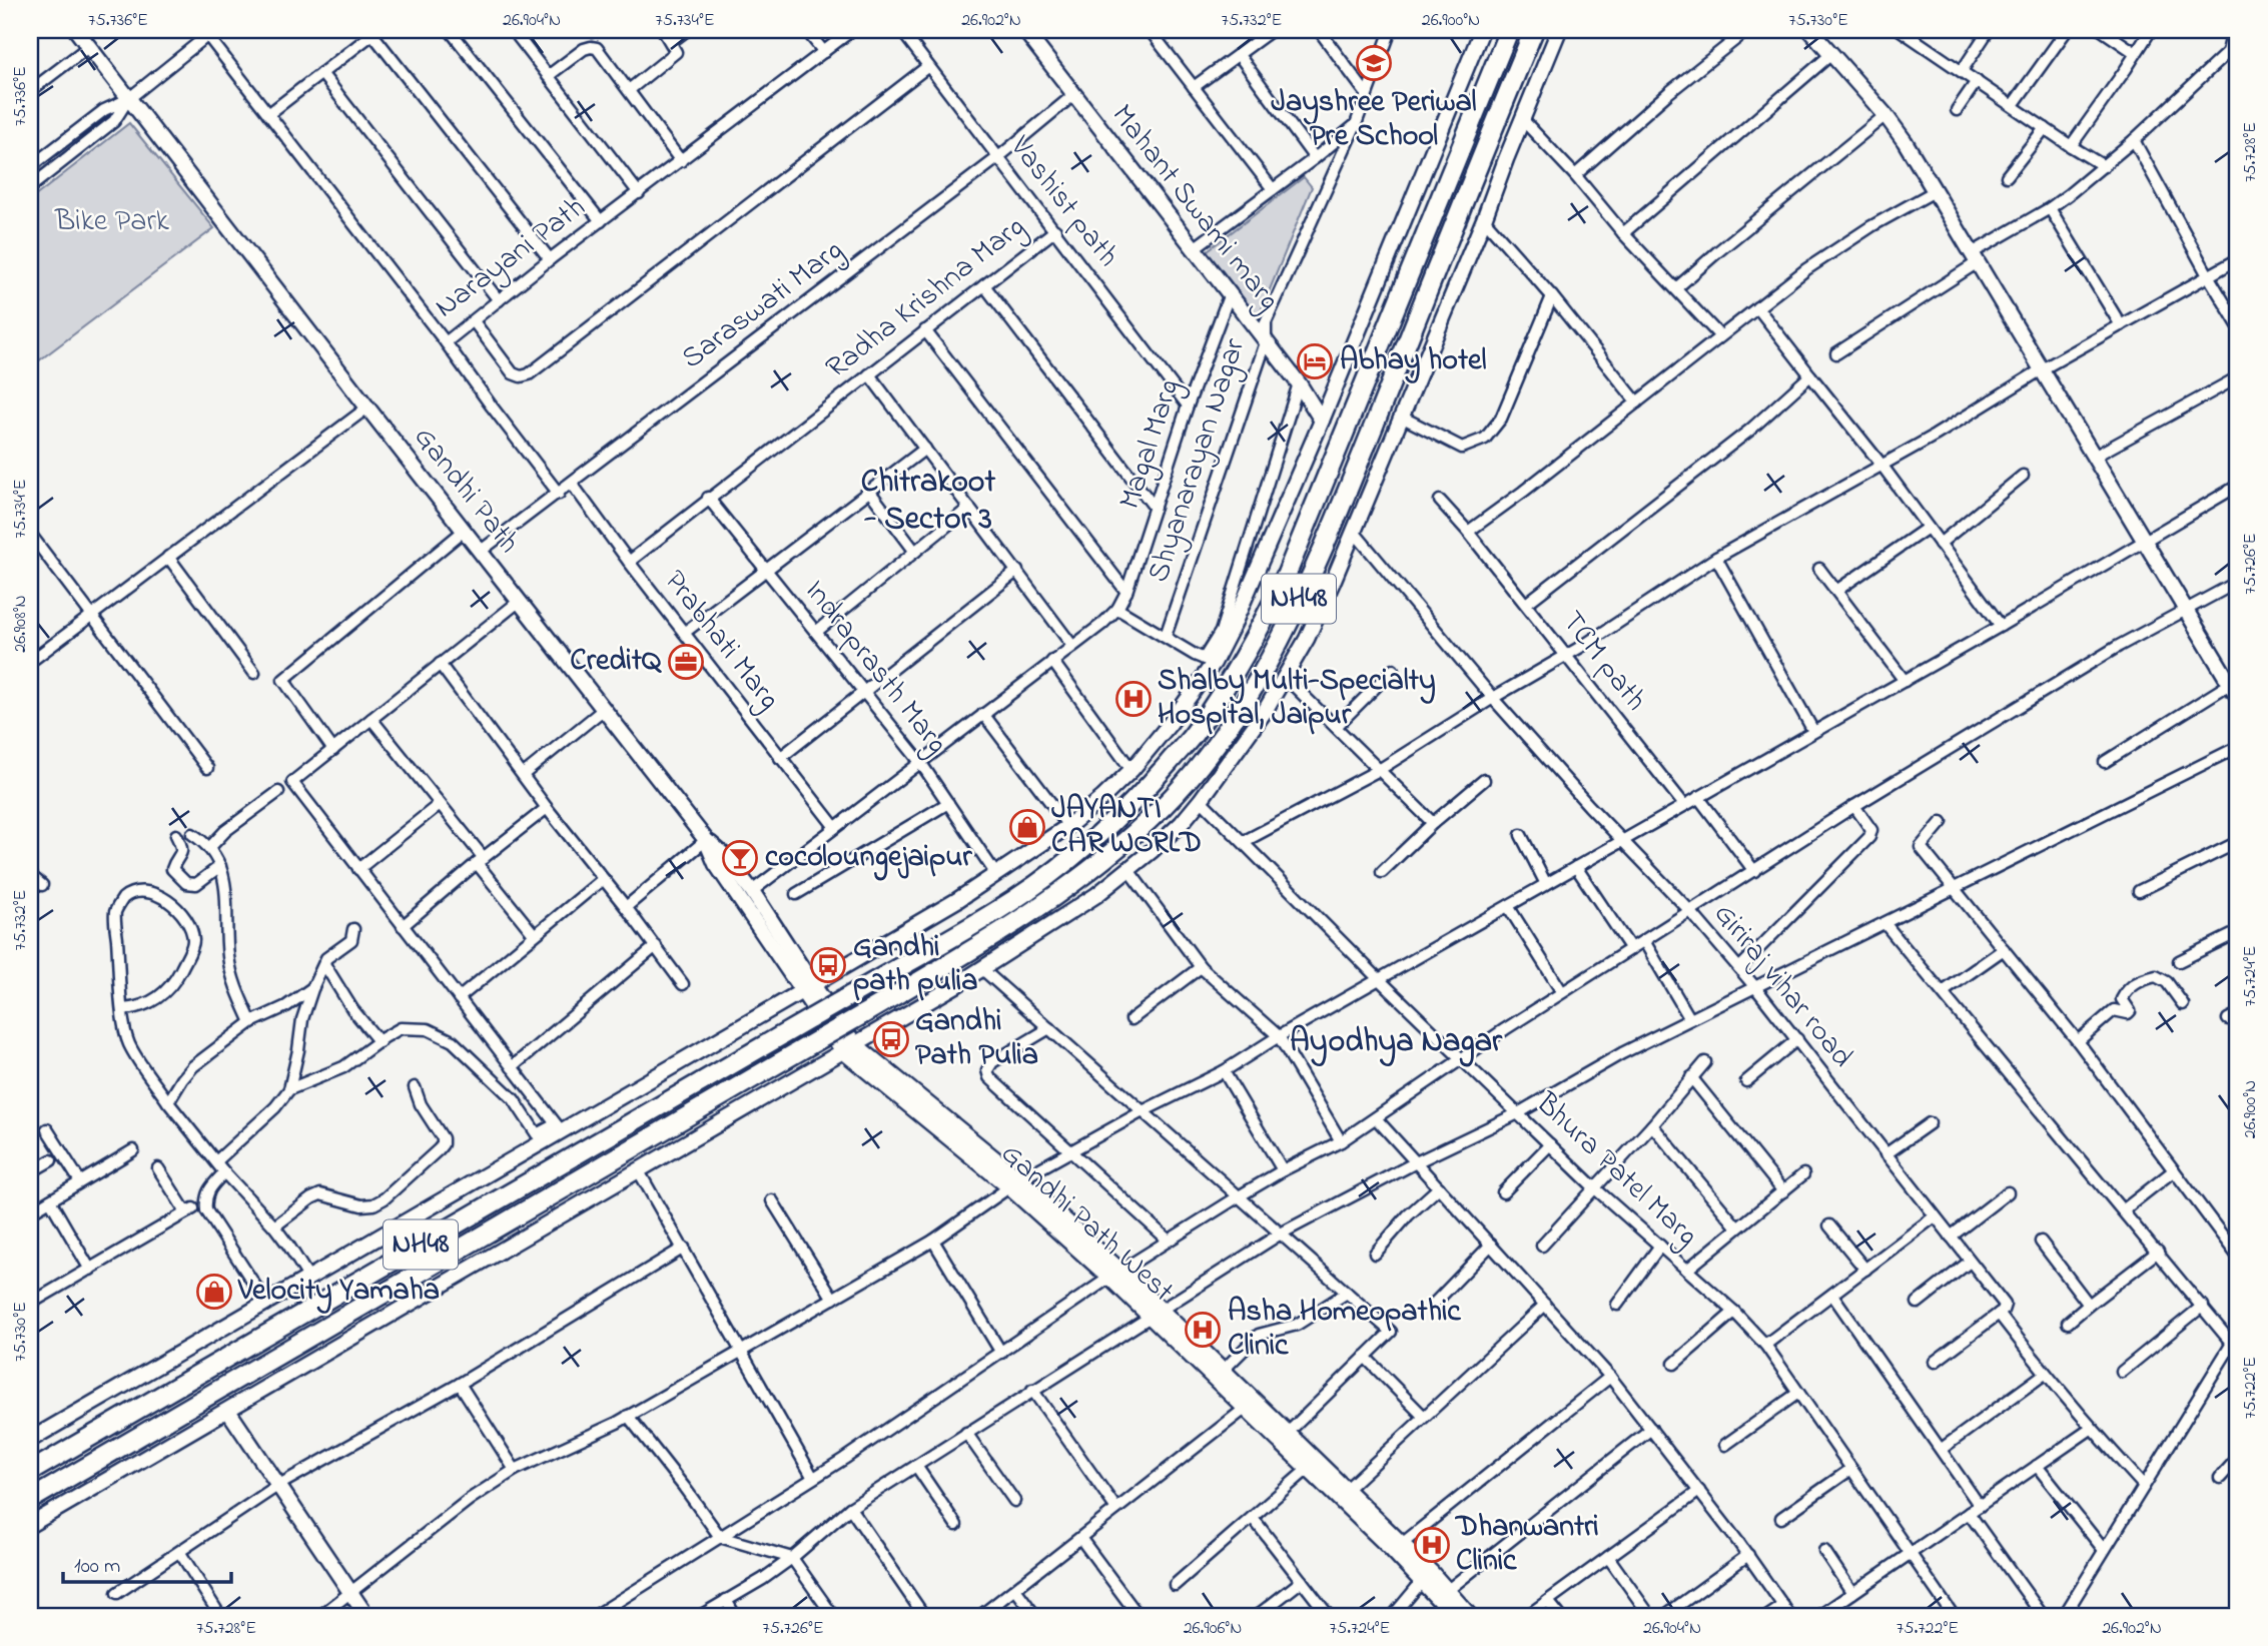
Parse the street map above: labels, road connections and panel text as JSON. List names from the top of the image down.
{
  "streets": {
    "highway": ["NH48"],
    "street": [
      "Vashist path",
      "Mahant Swami marg",
      "Narayani Path",
      "Radha Krishna Marg",
      "Saraswati Marg",
      "Magal Marg",
      "Shyanarayan Nagar",
      "Gandhi Path",
      "Prabhati Marg",
      "TCM path",
      "Indraprasth Marg",
      "Giriraj vihar road",
      "Bhura Patel Marg",
      "Gandhi Path West"
    ]
  },
  "crossings": [
    ["Vashist path", "Radha Krishna Marg"],
    ["Vashist path", "Saraswati Marg"],
    ["Vashist path", "Magal Marg"],
    ["Mahant Swami marg", "Saraswati Marg"],
    ["Mahant Swami marg", "Magal Marg"],
    ["Mahant Swami marg", "Shyanarayan Nagar"],
    ["Radha Krishna Marg", "Prabhati Marg"],
    ["Radha Krishna Marg", "Indraprasth Marg"],
    ["Saraswati Marg", "Gandhi Path"],
    ["Saraswati Marg", "Prabhati Marg"]
  ],
  "districts": ["Chitrakoot - Sector 3", "Ayodhya Nagar"],
  "parks": ["Bike Park"],
  "places": {
    "school or university": ["Jayshree Periwal Pre School"],
    "hotel": ["Abhay hotel"],
    "office": ["CreditQ"],
    "hospital": ["Shalby Multi-Specialty Hospital, Jaipur", "Asha Homeopathic Clinic", "Dhanwantri Clinic"],
    "shop": ["JAYANTI CAR WORLD", "Velocity Yamaha"],
    "bar": ["cocoloungejaipur"],
    "bus stop": ["Gandhi path pulia", "Gandhi Path Pulia"]
  },
  "scale_bar": "100 m",
  "coordinates": [
    "75.736°E",
    "26.904°N",
    "75.734°E",
    "26.902°N",
    "75.732°E",
    "26.900°N",
    "75.730°E",
    "75.728°E",
    "75.726°E",
    "26.908°N",
    "75.724°E",
    "75.722°E",
    "26.906°N"
  ]
}
